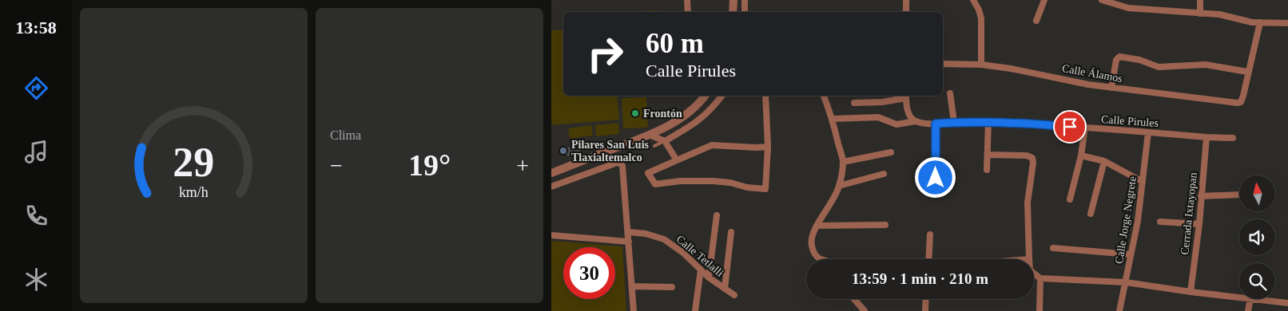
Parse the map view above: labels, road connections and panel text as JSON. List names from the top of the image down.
{
  "streets": {
    "street": [
      "Calle Álamos",
      "Calle Pirules",
      "Cerrada Ixtayopan",
      "Calle Jorge Negrete",
      "Calle Tetlalli"
    ]
  },
  "crossings": [
    ["Calle Pirules", "Cerrada Ixtayopan"],
    ["Calle Pirules", "Calle Jorge Negrete"]
  ],
  "places": ["Frontón", "Pilares San Luis Tlaxialtemalco"],
  "north": "top",
  "page": {
    "tabs": "13:58",
    "tile": "Clima",
    "turn": ["60 m", "Calle Pirules"],
    "heat": ["−", "19°", "+"],
    "limit": "30",
    "trip": "13:59 · 1 min · 210 m",
    "gauge": ["29", "km/h"]
  }
}
